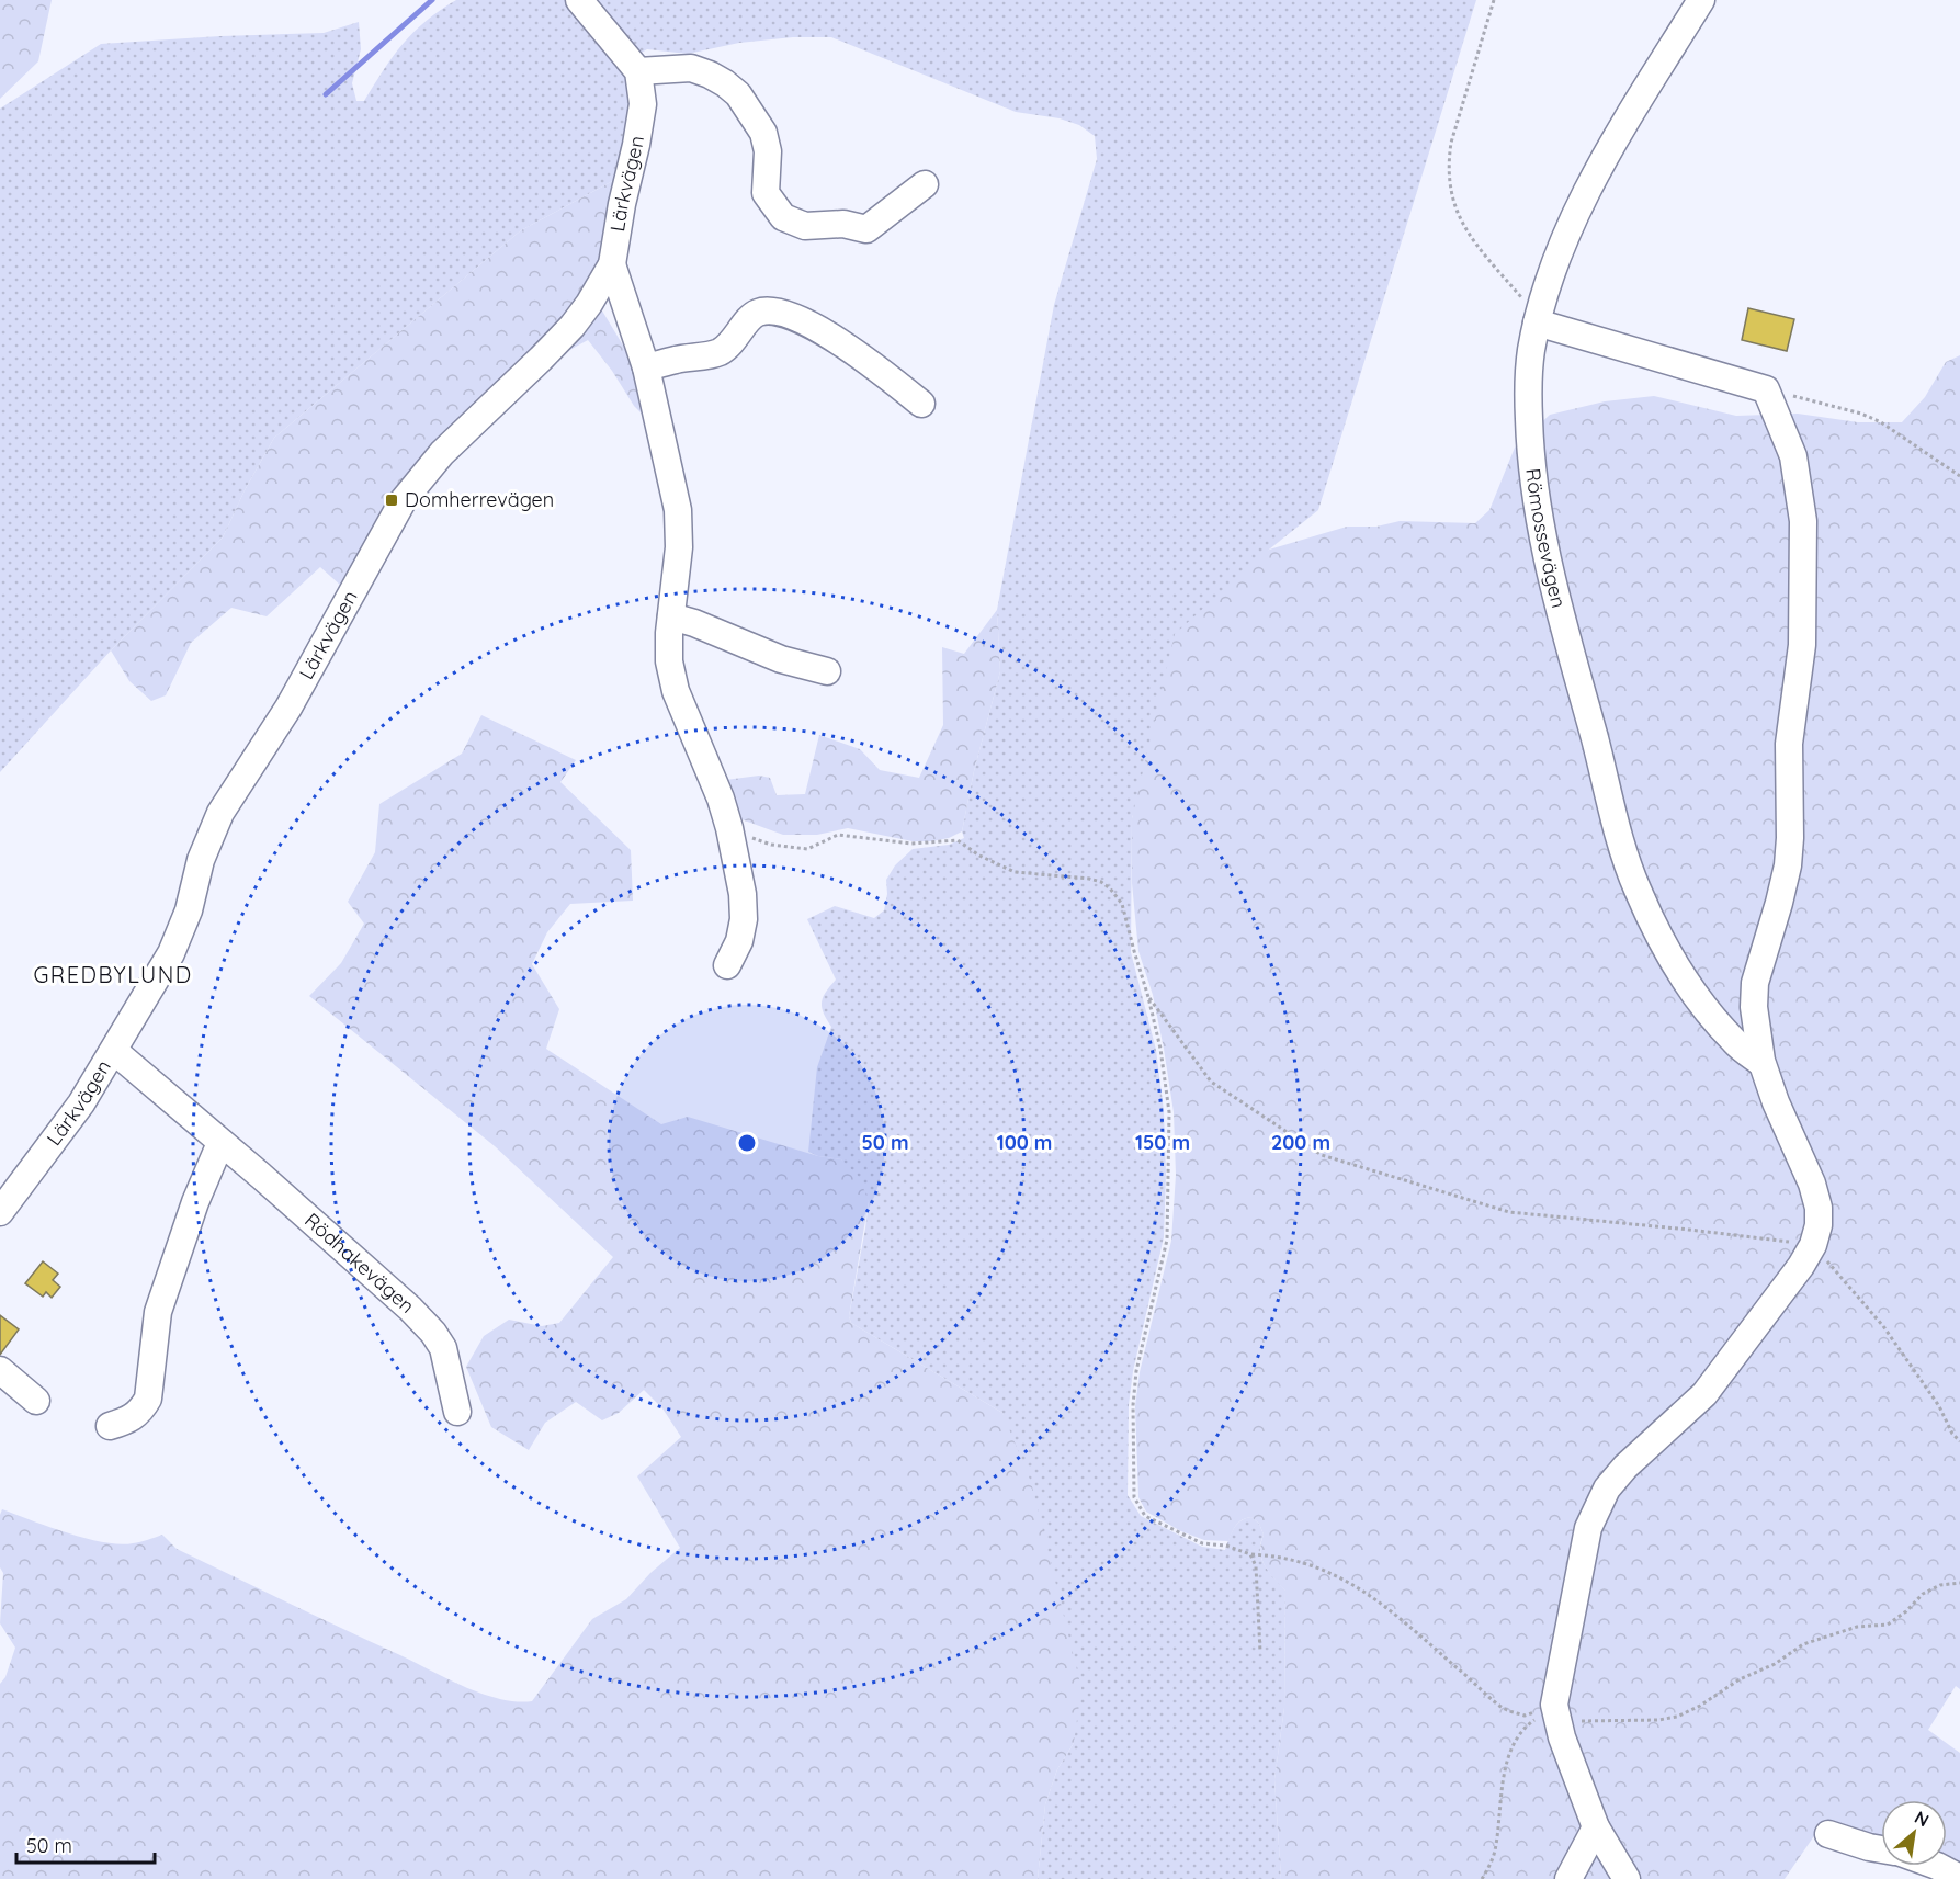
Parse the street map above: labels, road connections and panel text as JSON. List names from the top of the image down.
{
  "streets": {
    "street": ["Lärkvägen", "Römossevägen", "Rödhakevägen"]
  },
  "crossings": [
    ["Lärkvägen", "Rödhakevägen"]
  ],
  "districts": ["GREDBYLUND"],
  "places": {
    "transit": ["Domherrevägen"]
  },
  "scale_bar": "50 m",
  "north": "top right",
  "rings": [
    "50 m",
    "100 m",
    "150 m",
    "200 m"
  ]
}
